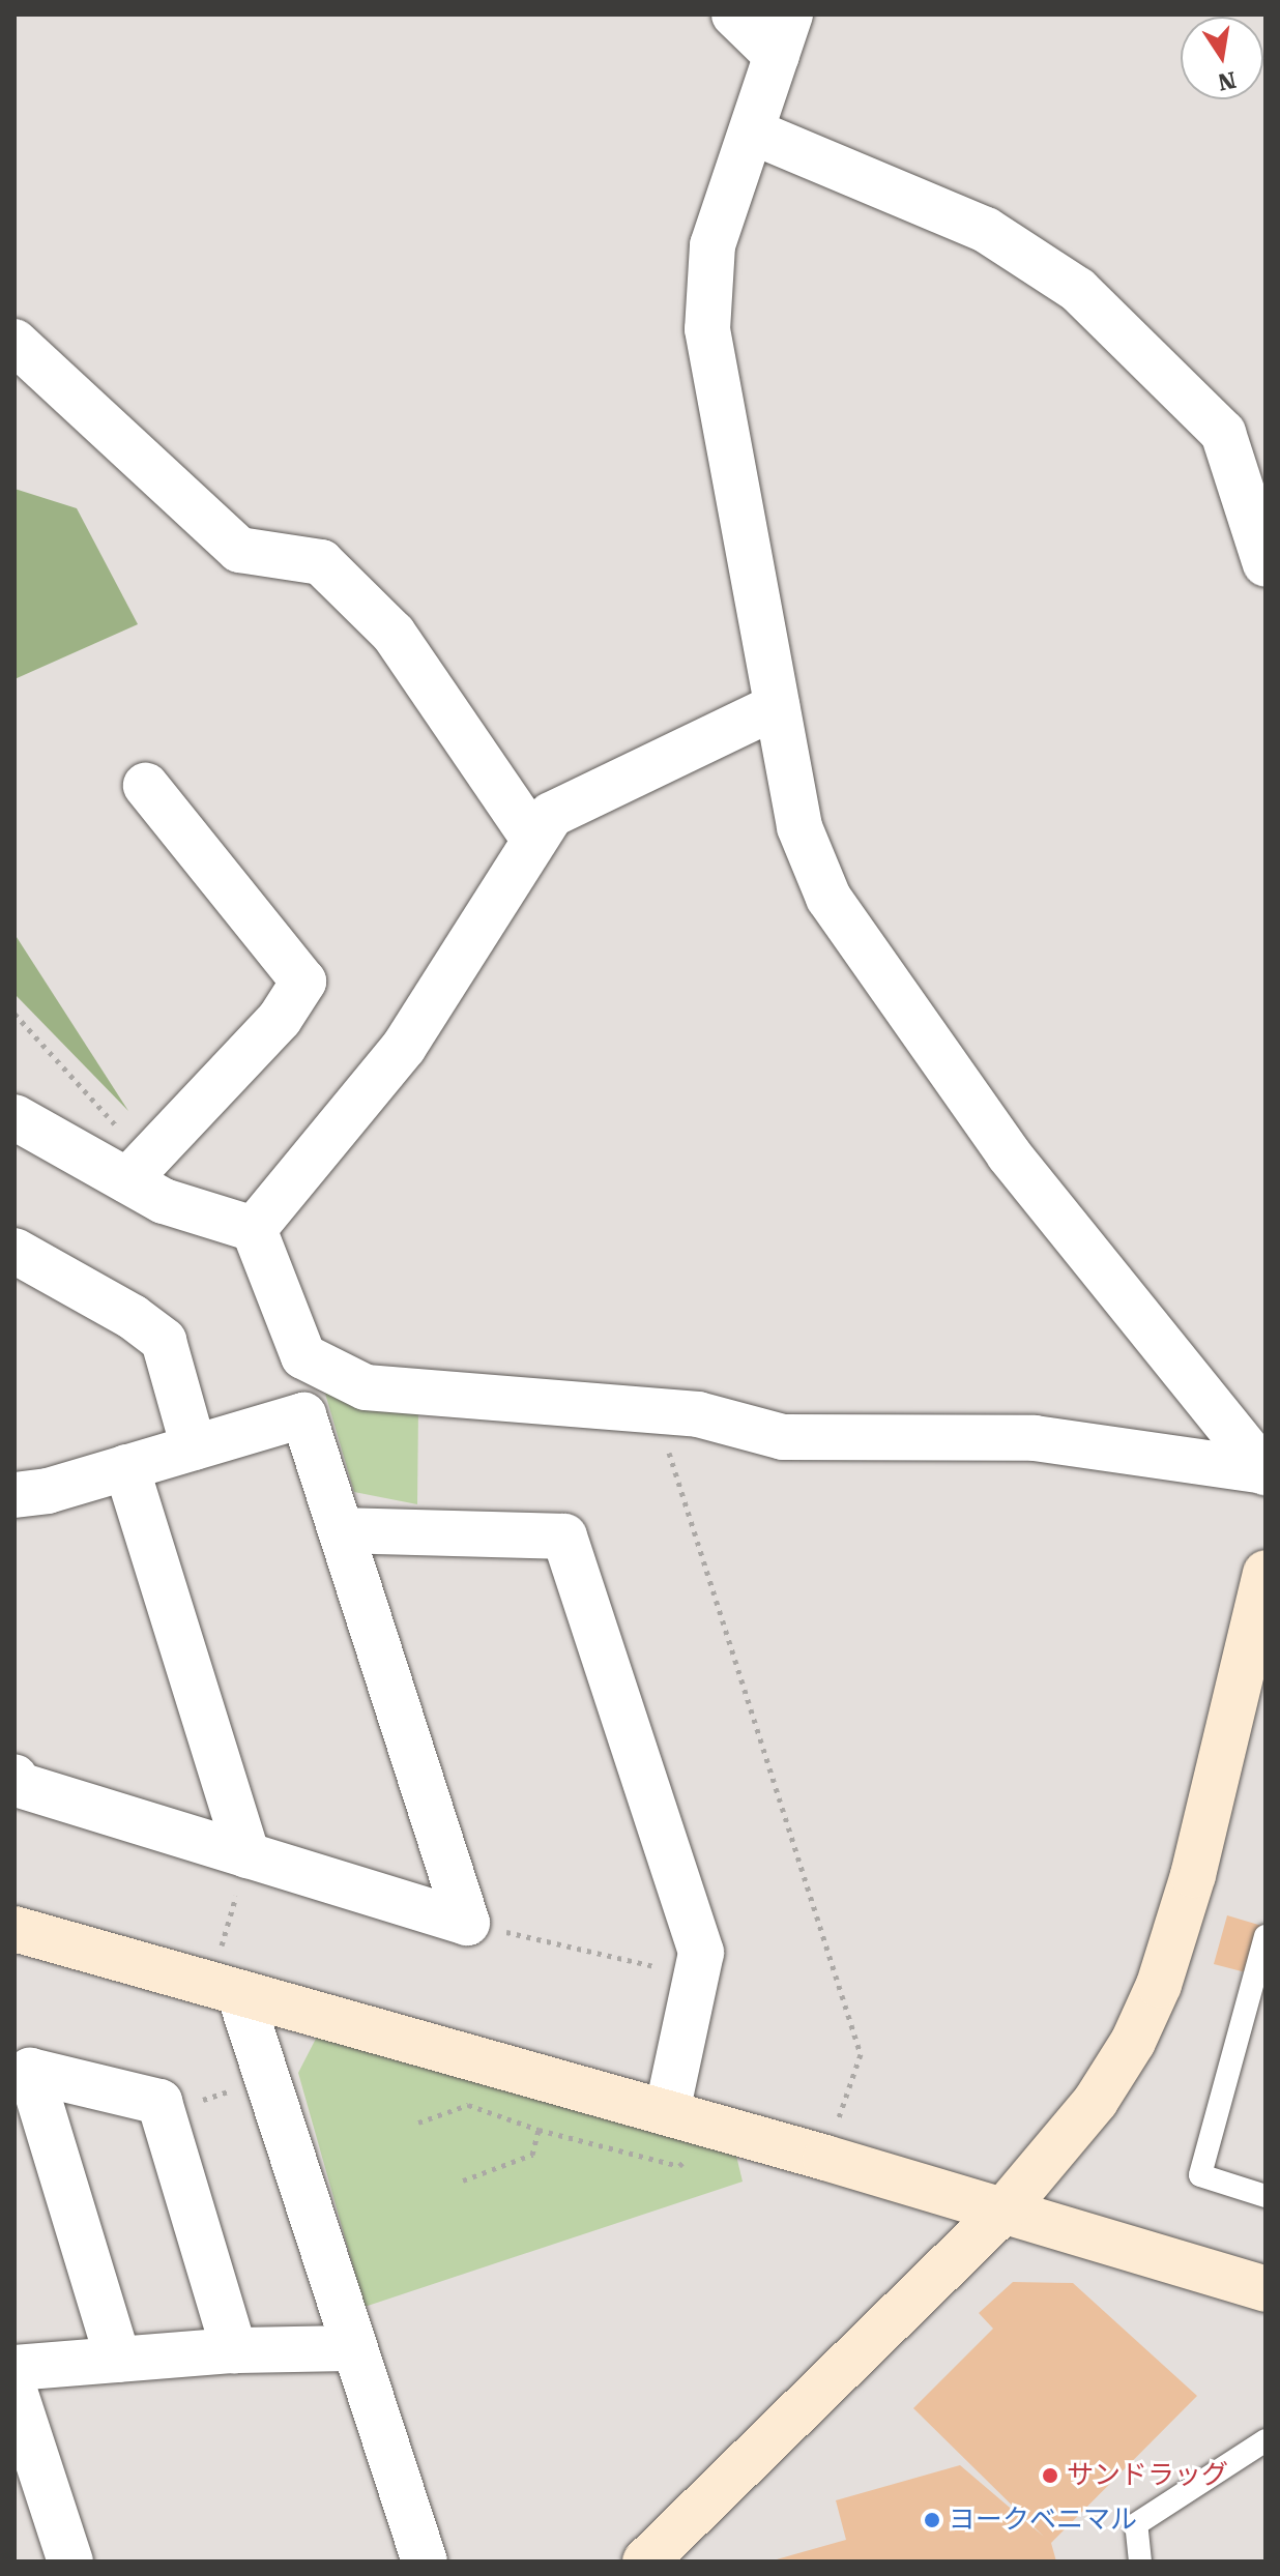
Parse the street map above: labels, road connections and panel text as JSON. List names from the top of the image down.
{
  "places": ["サンドラッグ", "ヨークベニマル"],
  "north": "bottom"
}
